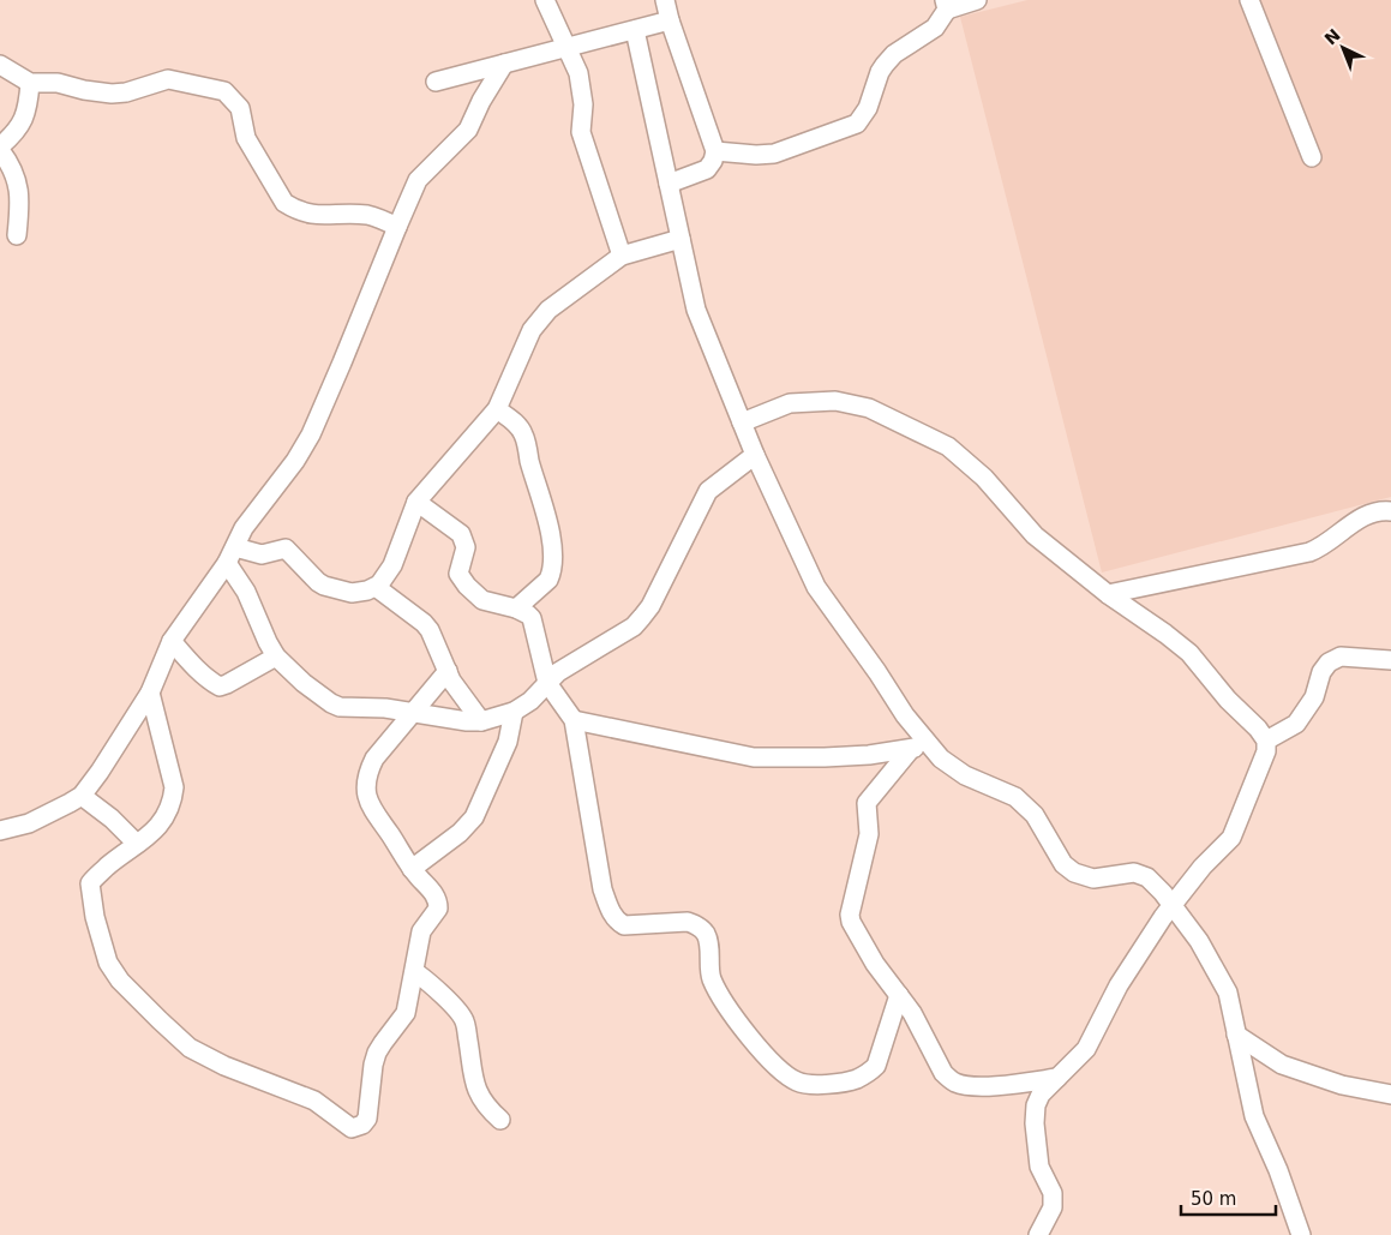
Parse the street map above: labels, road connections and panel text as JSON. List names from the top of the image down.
{
  "scale_bar": "50 m",
  "north": "top left"
}
